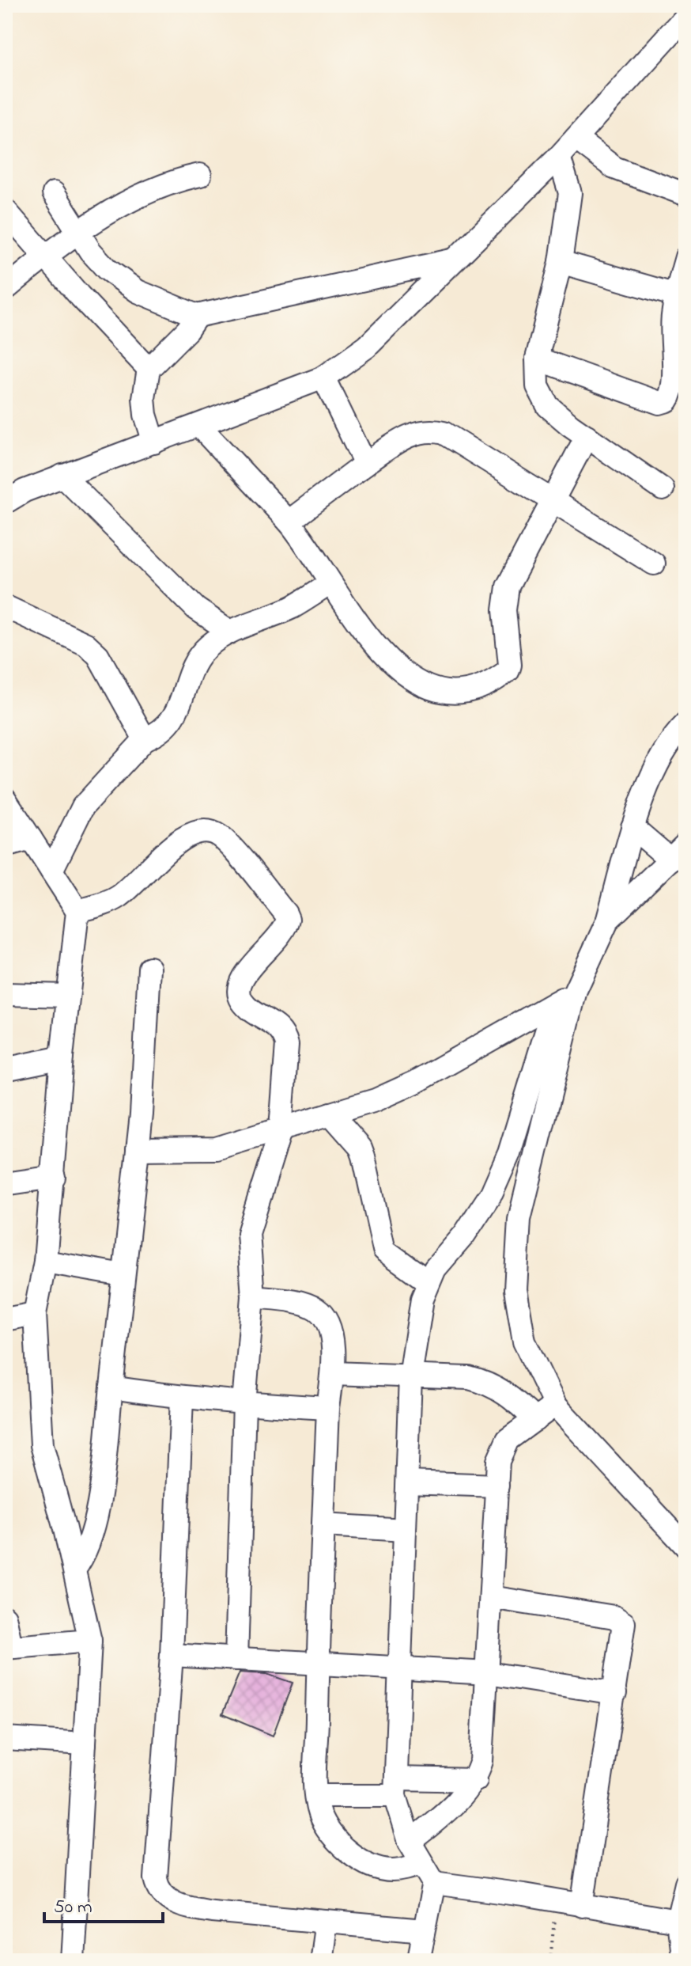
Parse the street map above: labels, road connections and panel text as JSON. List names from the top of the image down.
{
  "scale_bar": "50 m"
}
